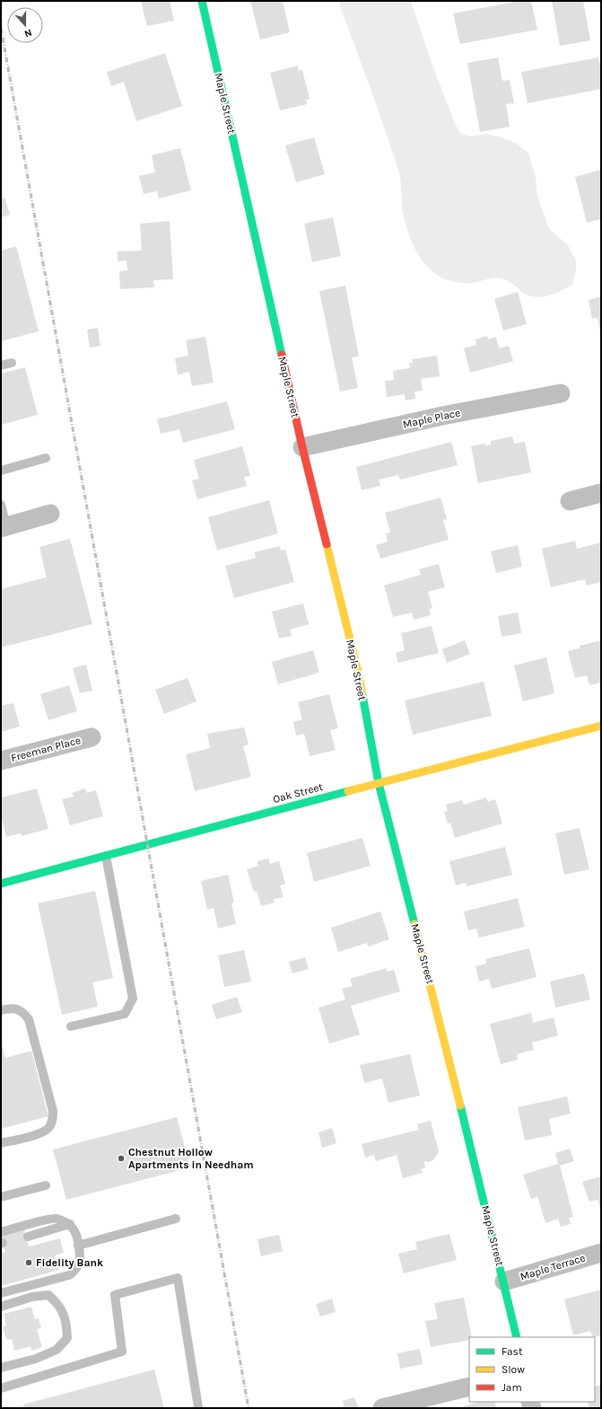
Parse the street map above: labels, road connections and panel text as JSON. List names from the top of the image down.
{
  "streets": {
    "street": [
      "Maple Street",
      "Maple Place",
      "Freeman Place",
      "Oak Street",
      "Maple Terrace"
    ]
  },
  "crossings": [
    ["Maple Street", "Maple Place"],
    ["Maple Street", "Oak Street"],
    ["Maple Street", "Maple Terrace"]
  ],
  "places": ["Chestnut Hollow Apartments in Needham", "Fidelity Bank"],
  "legend": ["Fast", "Slow", "Jam"],
  "north": "bottom"
}
